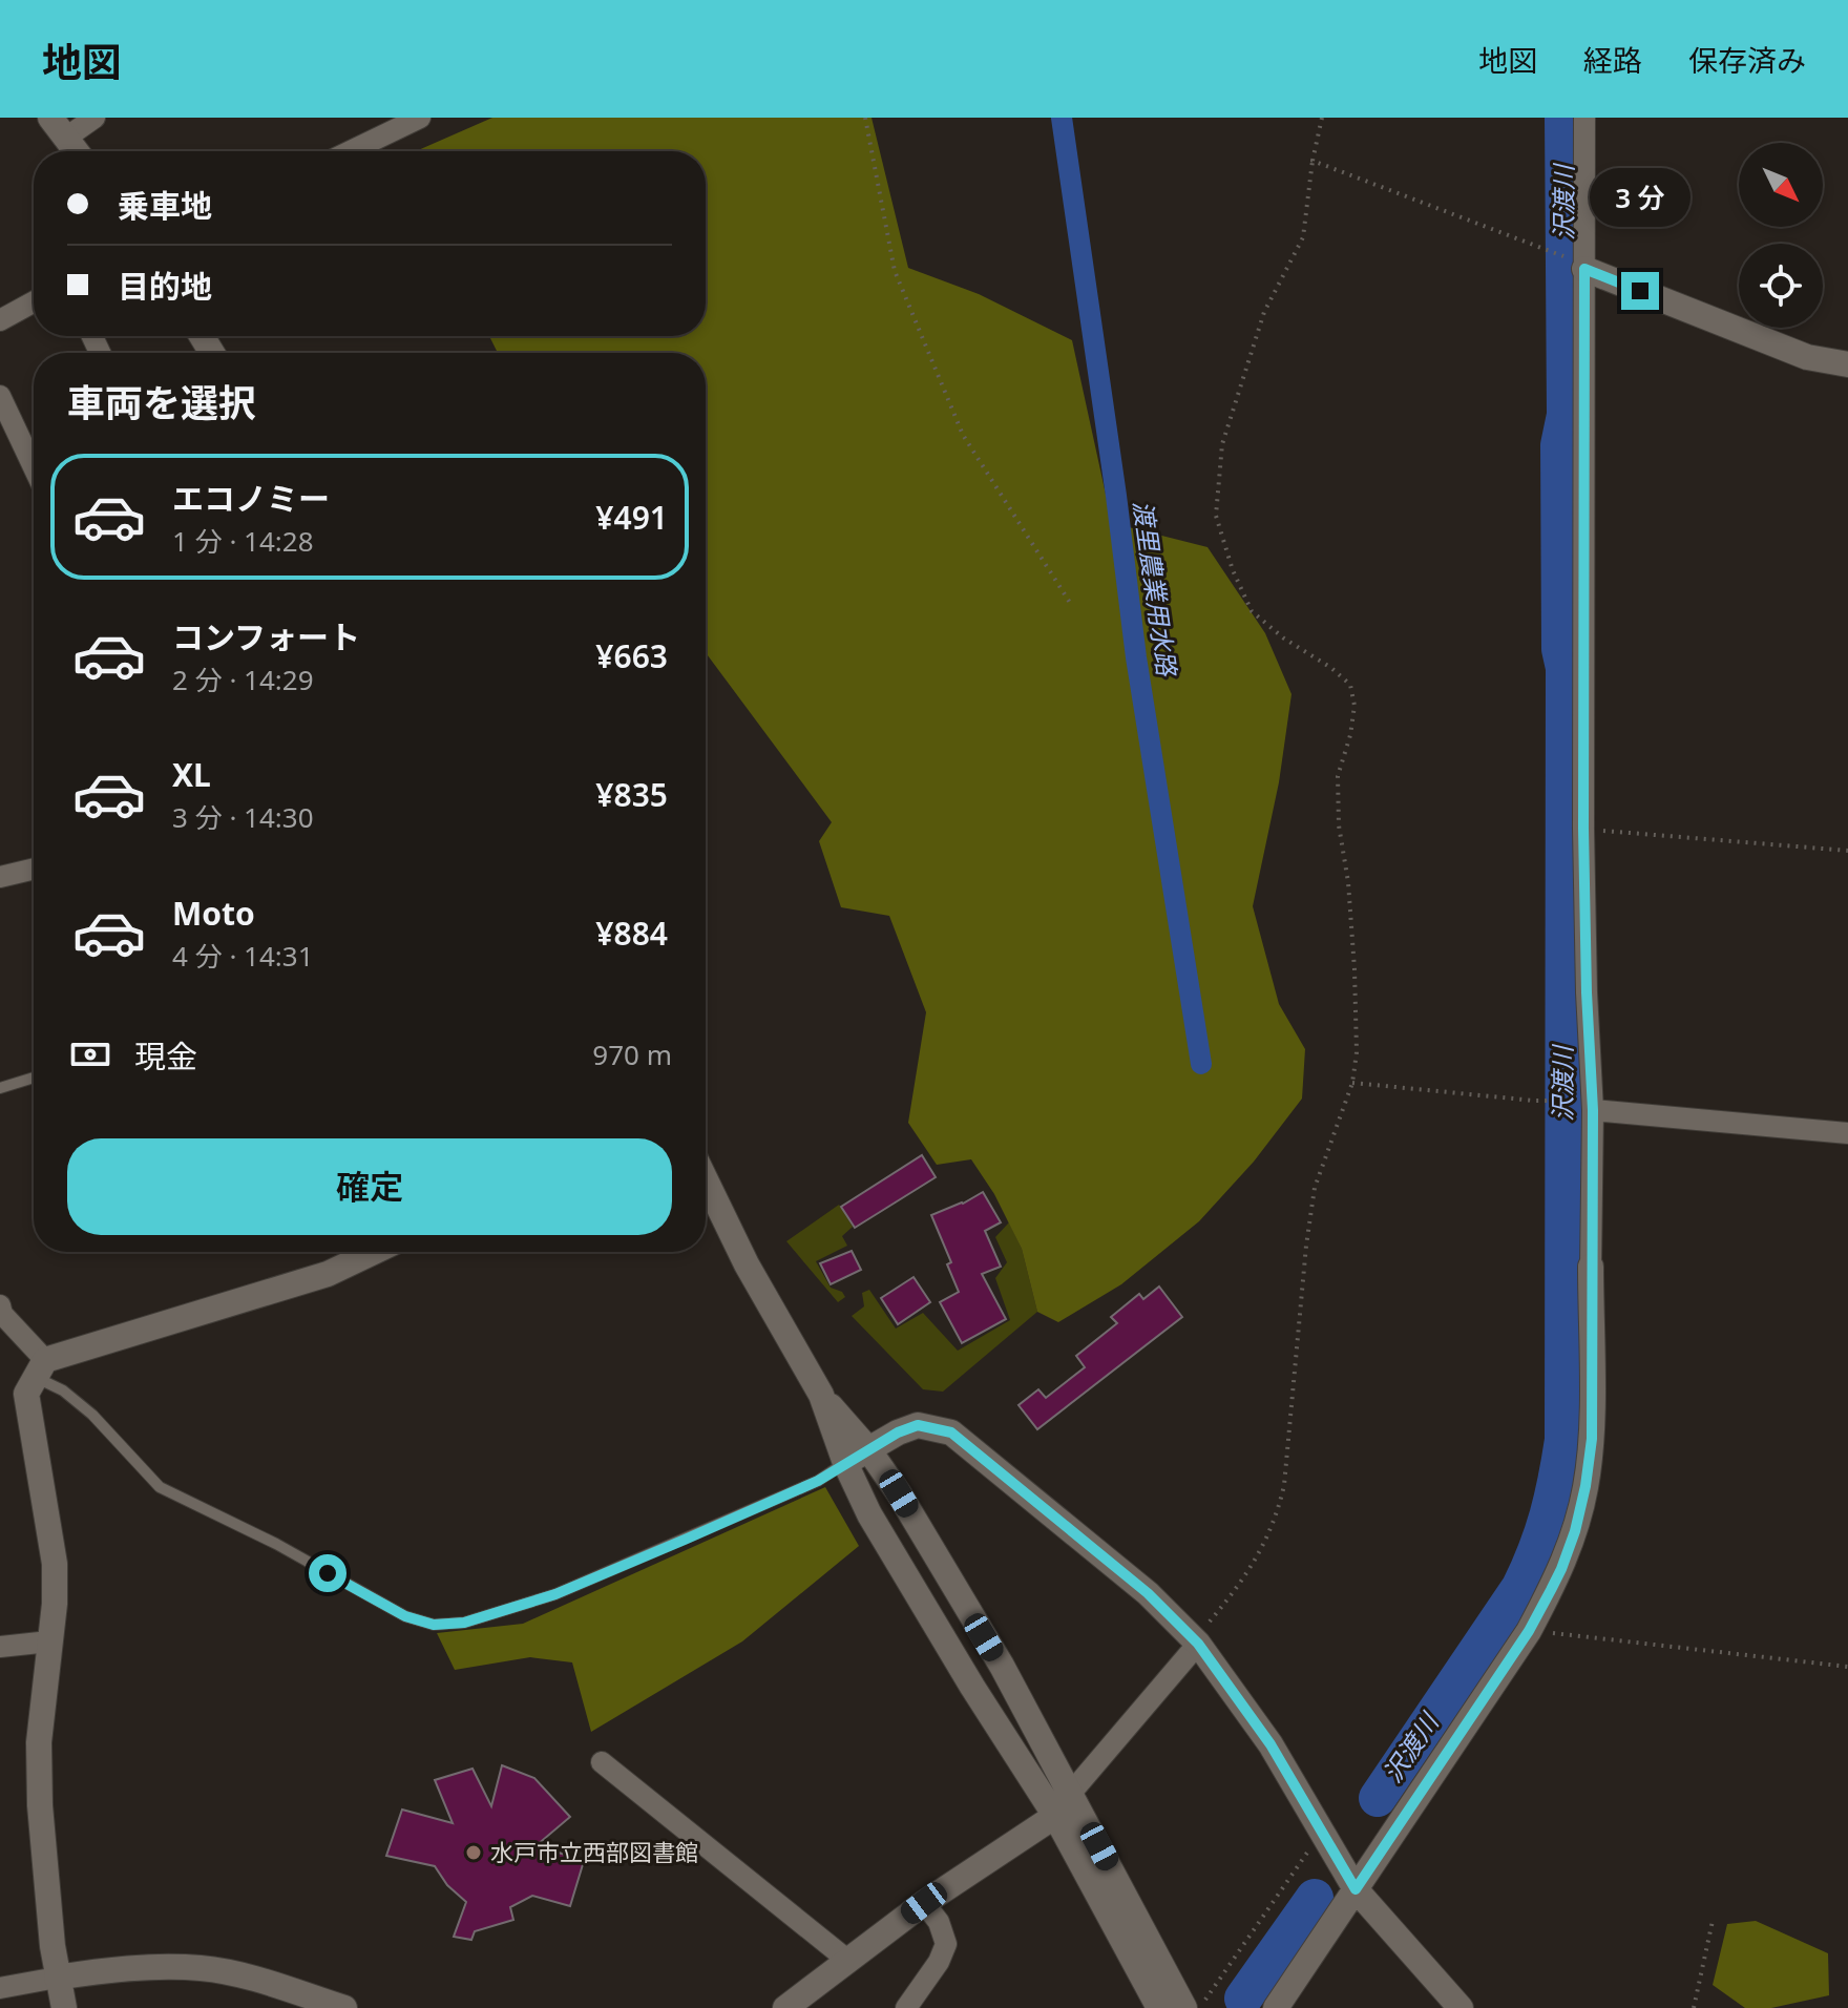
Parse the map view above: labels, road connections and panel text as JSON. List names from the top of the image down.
{
  "water": ["沢渡川", "渡里農業用水路"],
  "places": ["水戸市立西部図書館"],
  "north": "bottom right",
  "page": {
    "header": "地図",
    "nav": ["地図", "経路", "保存済み"],
    "banner": ["乗車地", "目的地"],
    "bubble": "3 分",
    "heading": "車両を選択",
    "list": [
      {
        "name": "エコノミー",
        "note": "1 分 · 14:28",
        "value": "¥491"
      },
      {
        "name": "コンフォート",
        "note": "2 分 · 14:29",
        "value": "¥663"
      },
      {
        "name": "XL",
        "note": "3 分 · 14:30",
        "value": "¥835"
      },
      {
        "name": "Moto",
        "note": "4 分 · 14:31",
        "value": "¥884"
      }
    ],
    "pay": ["現金", "970 m"],
    "buttons": "確定"
  }
}
